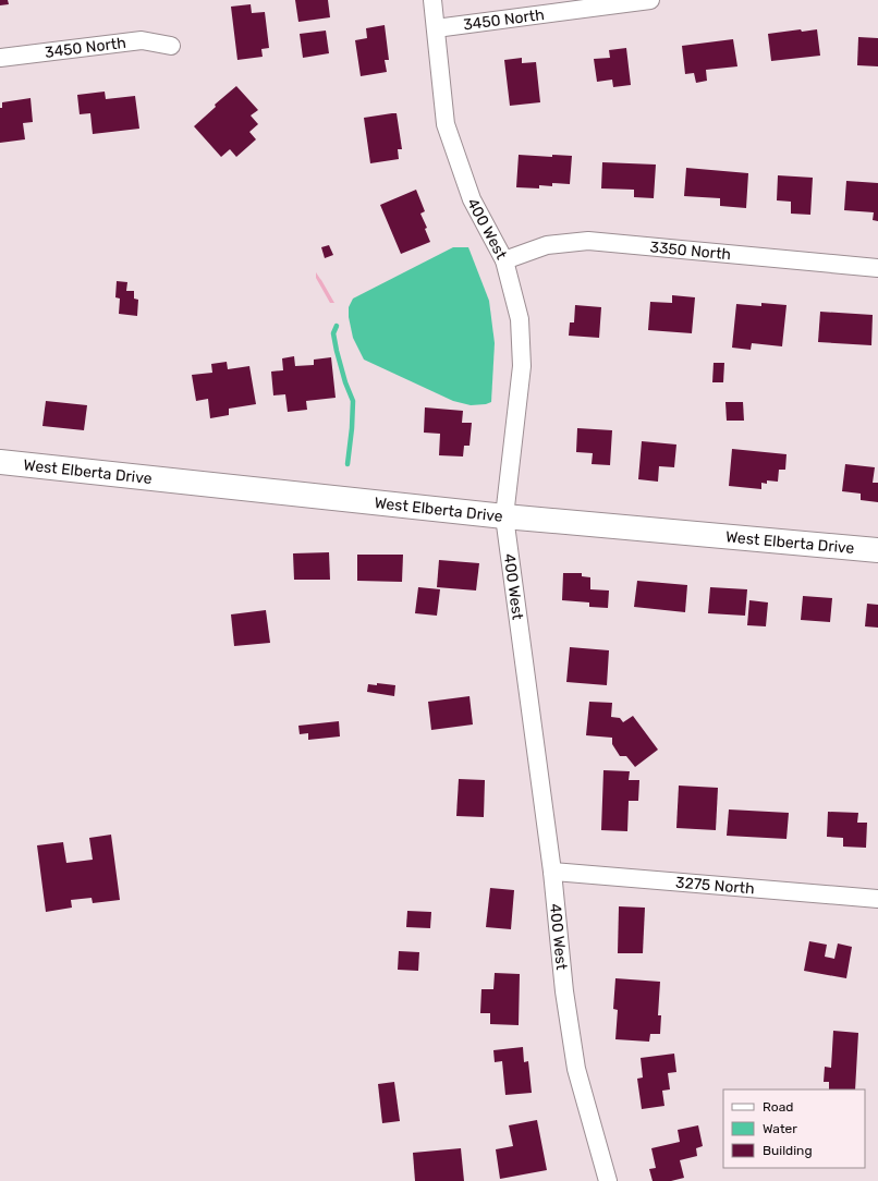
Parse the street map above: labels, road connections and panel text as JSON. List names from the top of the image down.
{
  "streets": {
    "main road": ["West Elberta Drive"],
    "street": [
      "3450 North",
      "400 West",
      "3350 North",
      "3275 North"
    ]
  },
  "crossings": [
    ["3450 North", "400 West"],
    ["400 West", "3350 North"],
    ["400 West", "West Elberta Drive"],
    ["400 West", "3275 North"]
  ],
  "legend": ["Road", "Water", "Building"]
}
